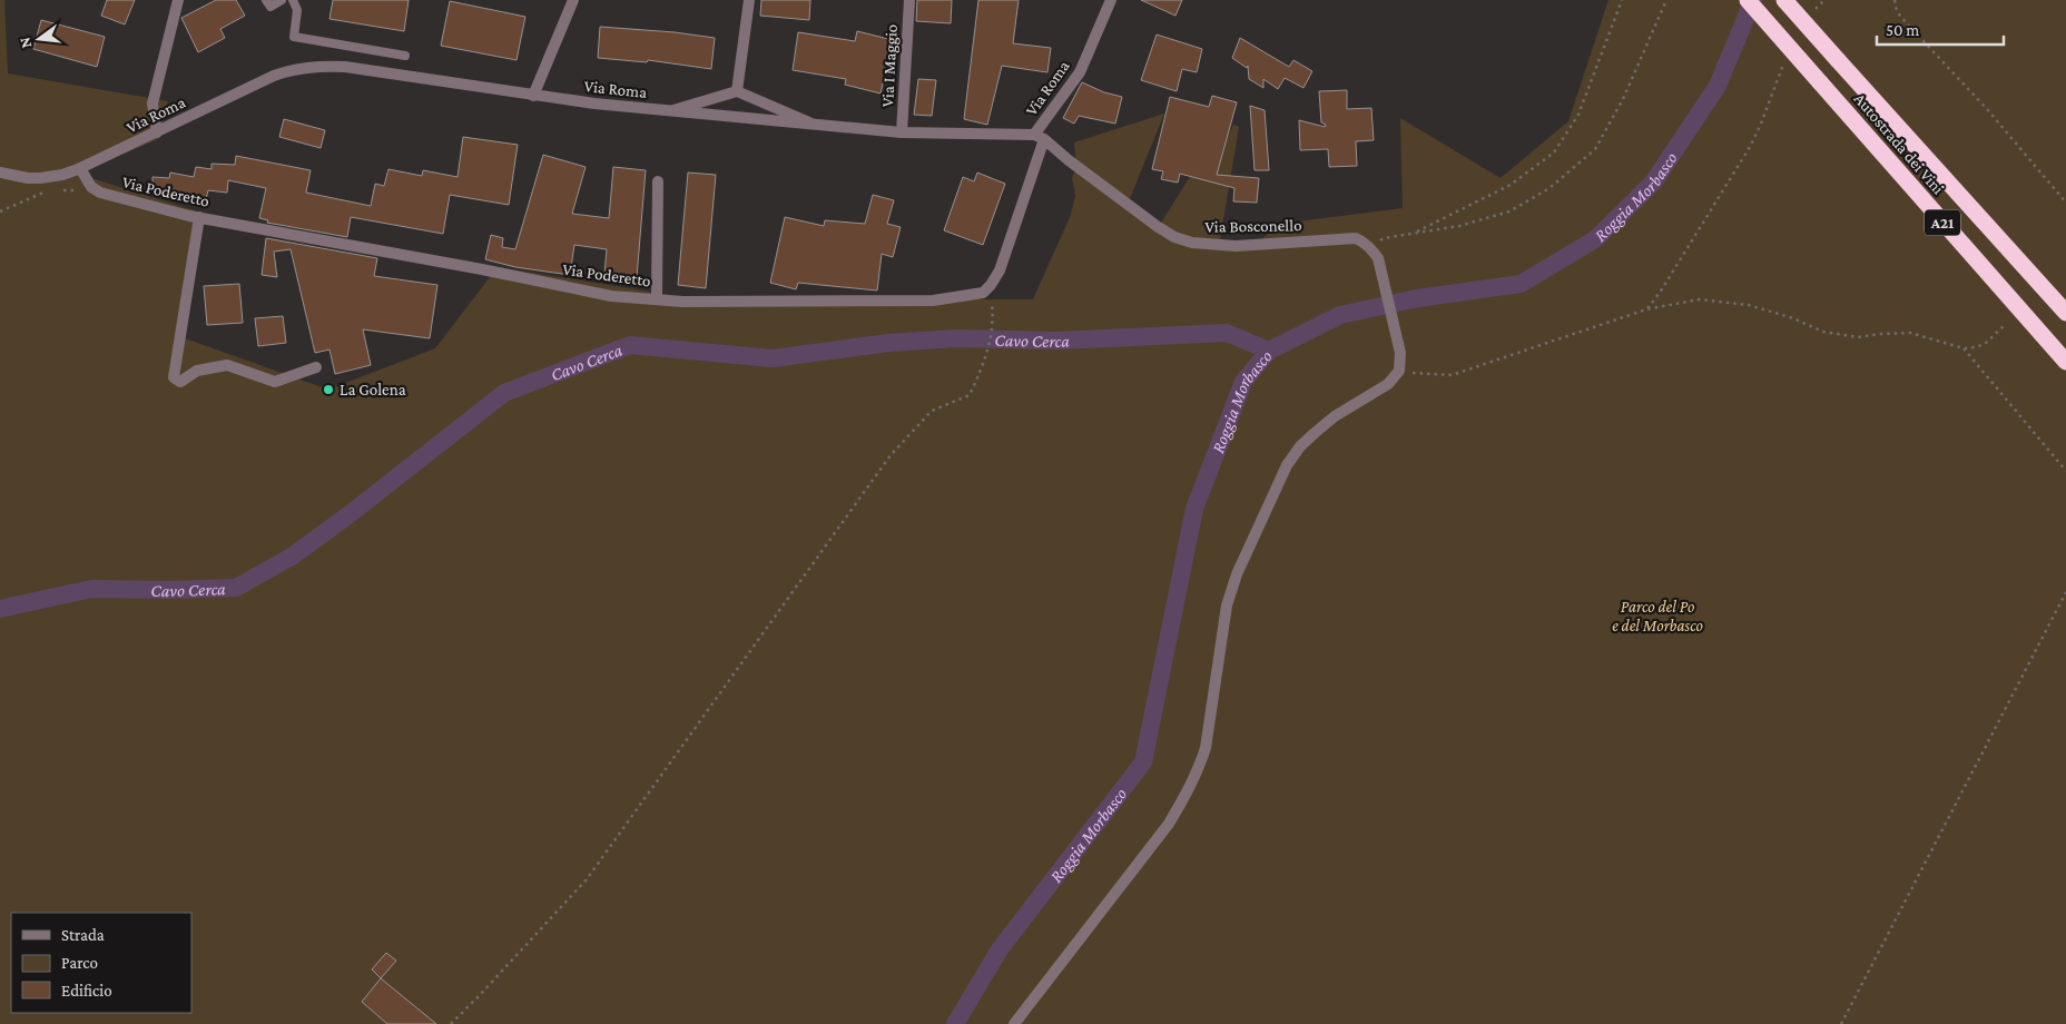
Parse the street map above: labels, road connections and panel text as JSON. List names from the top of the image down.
{
  "streets": {
    "highway": ["Autostrada dei Vini", "A21"],
    "street": [
      "Via I Maggio",
      "Via Roma",
      "Via Poderetto",
      "Via Bosconello"
    ]
  },
  "crossings": [
    ["Via I Maggio", "Via Roma"],
    ["Via Roma", "Via Poderetto"],
    ["Via Roma", "Via Bosconello"],
    ["Via Poderetto", "Via Bosconello"]
  ],
  "water": ["Roggia Morbasco", "Cavo Cerca"],
  "parks": ["Parco del Po e del Morbasco"],
  "places": ["La Golena"],
  "legend": ["Strada", "Parco", "Edificio"],
  "scale_bar": "50 m",
  "north": "left"
}
